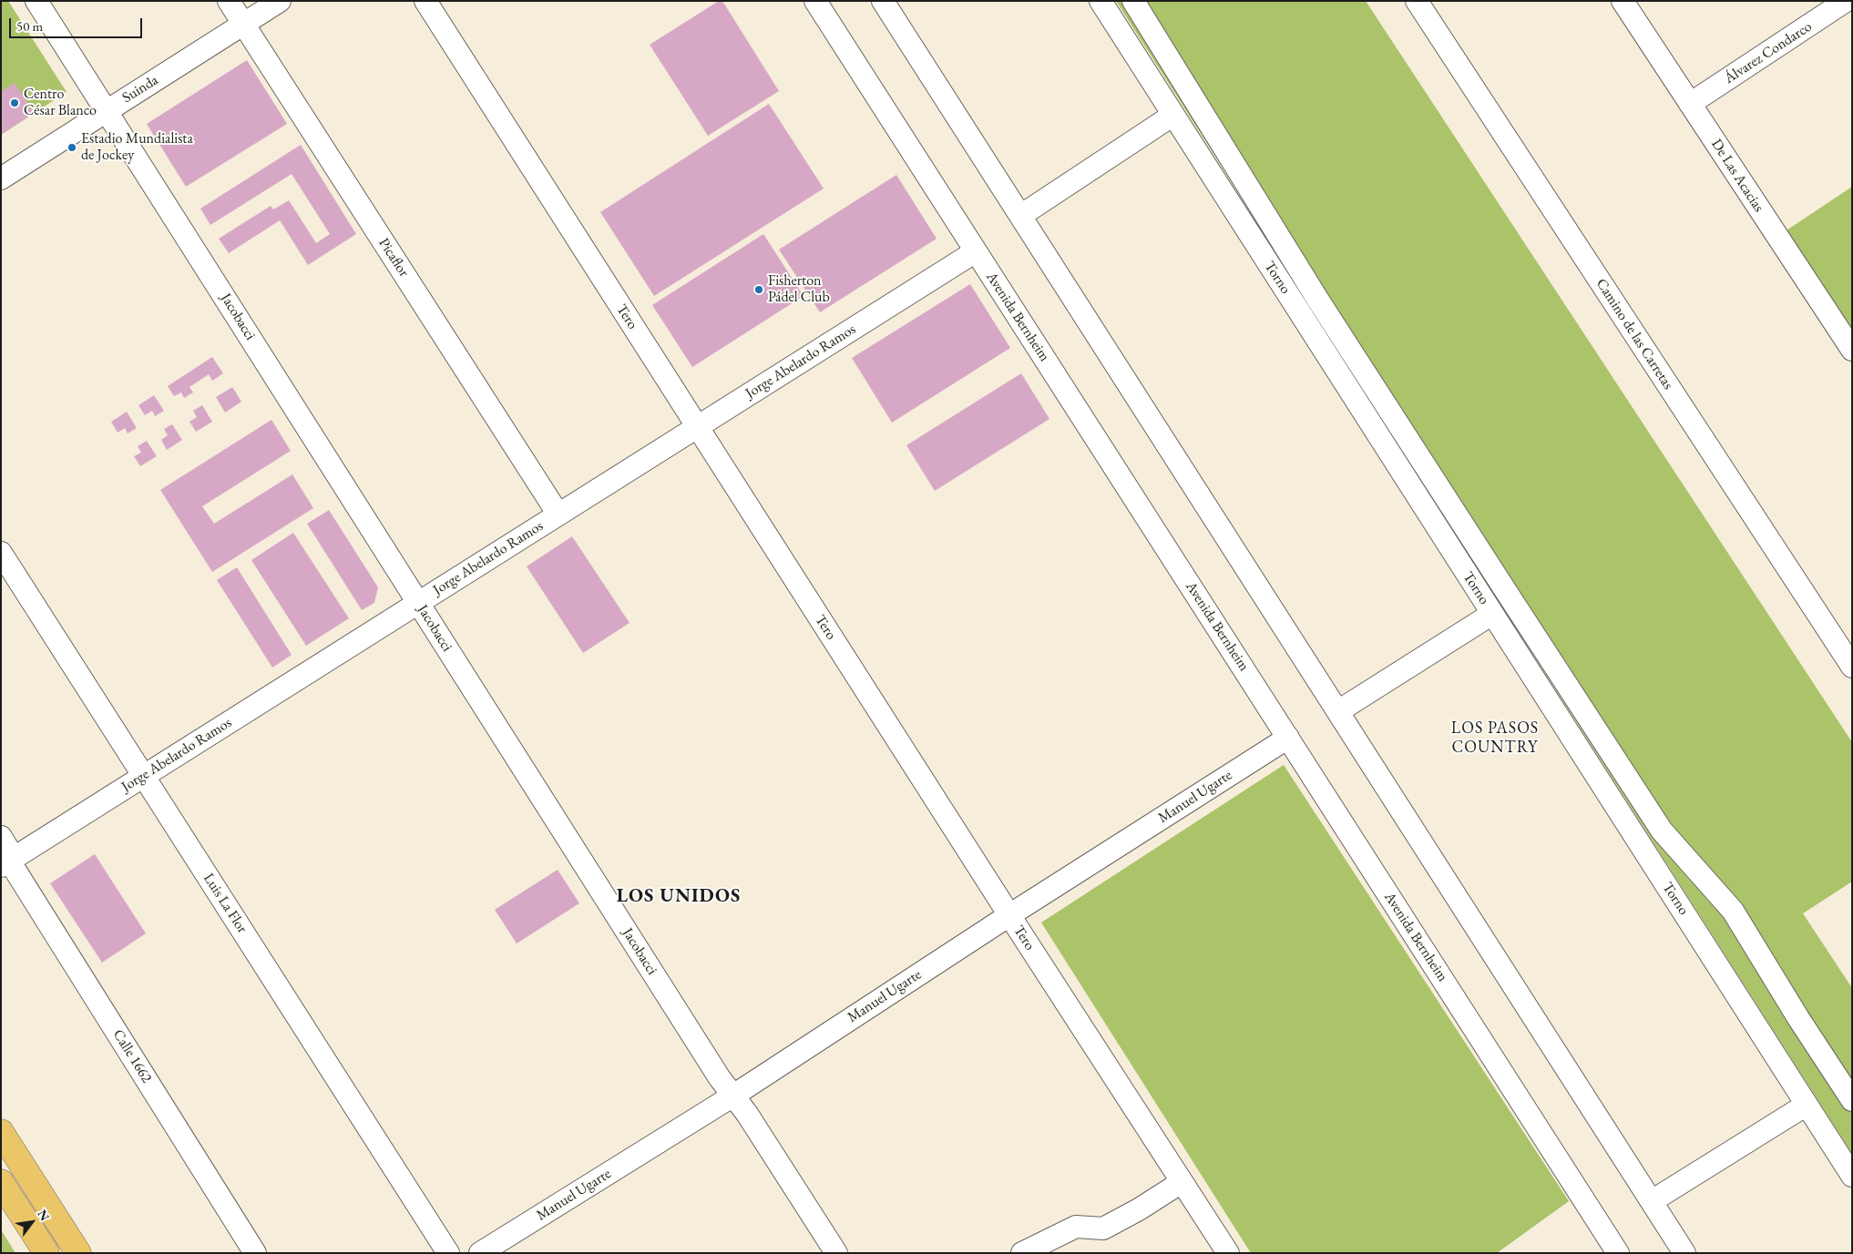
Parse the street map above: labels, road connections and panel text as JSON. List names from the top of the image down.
{
  "streets": {
    "street": [
      "Álvarez Condarco",
      "Suinda",
      "De Las Acacias",
      "Picaflor",
      "Torno",
      "Jacobacci",
      "Tero",
      "Avenida Bernheim",
      "Camino de las Carretas",
      "Jorge Abelardo Ramos",
      "Manuel Ugarte",
      "Luis La Flor",
      "Calle 1662"
    ]
  },
  "crossings": [
    ["Álvarez Condarco", "De Las Acacias"],
    ["Suinda", "Picaflor"],
    ["Suinda", "Jacobacci"],
    ["Picaflor", "Jorge Abelardo Ramos"],
    ["Jacobacci", "Jorge Abelardo Ramos"],
    ["Jacobacci", "Manuel Ugarte"],
    ["Tero", "Jorge Abelardo Ramos"],
    ["Tero", "Manuel Ugarte"],
    ["Avenida Bernheim", "Jorge Abelardo Ramos"],
    ["Avenida Bernheim", "Manuel Ugarte"],
    ["Jorge Abelardo Ramos", "Luis La Flor"],
    ["Jorge Abelardo Ramos", "Calle 1662"]
  ],
  "districts": ["LOS PASOS COUNTRY", "LOS UNIDOS"],
  "places": ["Centro César Blanco", "Estadio Mundialista de Jockey", "Fisherton Pádel Club"],
  "scale_bar": "50 m",
  "north": "top right"
}
